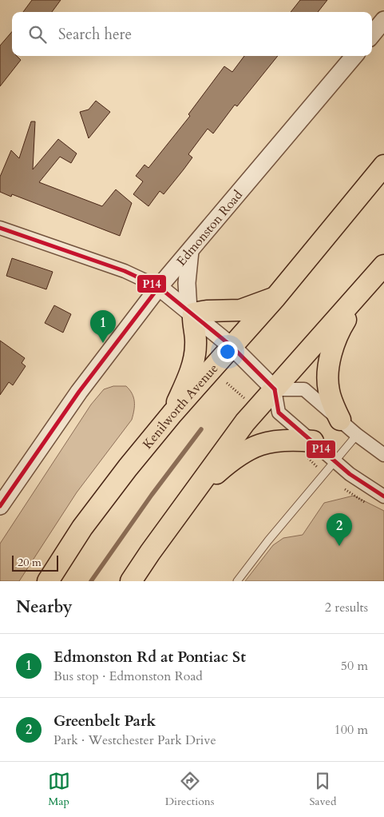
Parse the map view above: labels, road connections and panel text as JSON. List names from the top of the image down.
{
  "streets": {
    "main road": ["Kenilworth Avenue"],
    "street": ["Edmonston Road"]
  },
  "lines": ["transit line P14"],
  "scale_bar": "20 m",
  "page": {
    "search": "Search here",
    "pins": ["1", "2"],
    "scale": "20 m",
    "heading": ["Nearby", "2 results"],
    "list": [
      {
        "mark": "1",
        "name": "Edmonston Rd at Pontiac St",
        "note": "Bus stop · Edmonston Road",
        "value": "50 m"
      },
      {
        "mark": "2",
        "name": "Greenbelt Park",
        "note": "Park · Westchester Park Drive",
        "value": "100 m"
      }
    ],
    "nav": ["Map", "Directions", "Saved"]
  }
}
